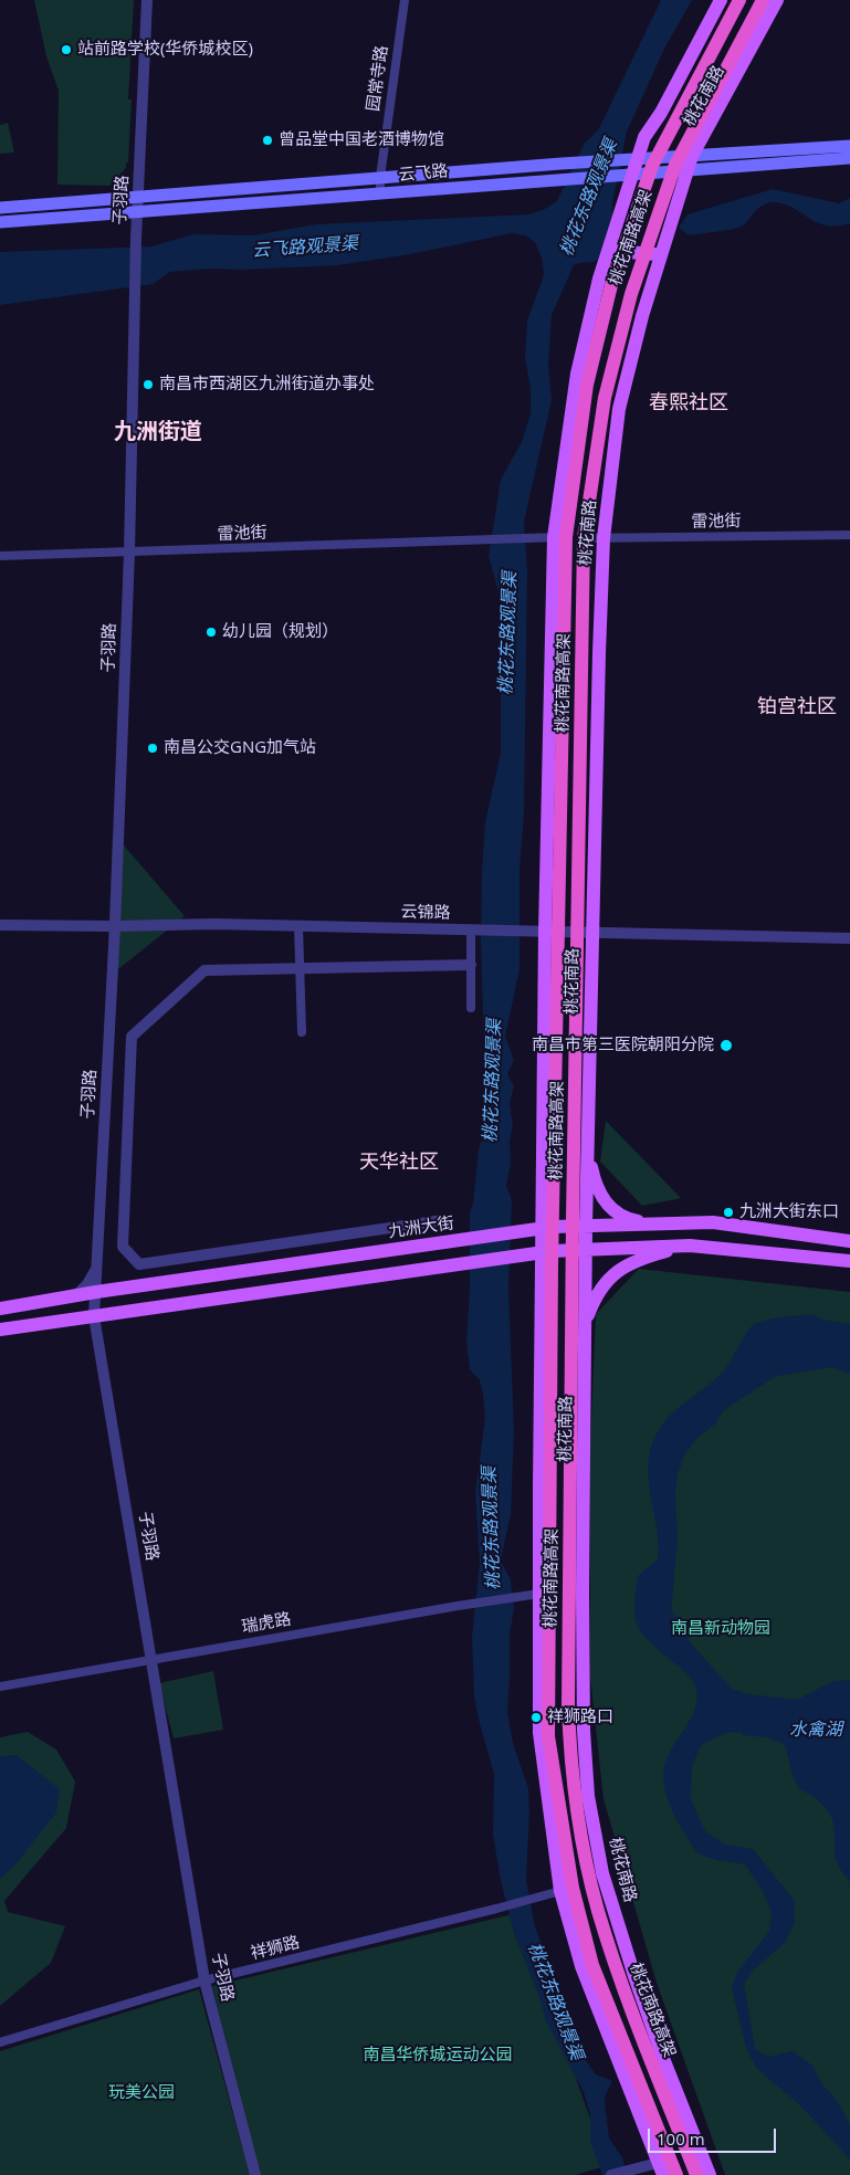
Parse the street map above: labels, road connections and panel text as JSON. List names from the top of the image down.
{
  "streets": {
    "highway": ["桃花南路高架"],
    "main road": ["桃花南路", "云飞路", "九洲大街"],
    "street": [
      "园常寺路",
      "子羽路",
      "雷池街",
      "云锦路",
      "瑞虎路",
      "祥狮路"
    ]
  },
  "crossings": [
    ["园常寺路", "云飞路"],
    ["桃花南路", "云飞路"],
    ["桃花南路", "桃花南路高架"],
    ["桃花南路", "雷池街"],
    ["桃花南路", "云锦路"],
    ["桃花南路", "九洲大街"],
    ["桃花南路", "瑞虎路"],
    ["桃花南路", "祥狮路"],
    ["云飞路", "子羽路"],
    ["子羽路", "雷池街"],
    ["子羽路", "云锦路"],
    ["子羽路", "九洲大街"],
    ["子羽路", "瑞虎路"],
    ["子羽路", "祥狮路"],
    ["桃花南路高架", "雷池街"]
  ],
  "districts": [
    "春熙社区",
    "九洲街道",
    "铂宫社区",
    "天华社区"
  ],
  "water": ["桃花东路观景渠", "云飞路观景渠", "水禽湖"],
  "parks": ["南昌新动物园", "南昌华侨城运动公园", "玩美公园"],
  "places": [
    "站前路学校(华侨城校区)",
    "曾品堂中国老酒博物馆",
    "南昌市西湖区九洲街道办事处",
    "幼儿园（规划）",
    "南昌公交GNG加气站",
    "南昌市第三医院朝阳分院",
    "九洲大街东口",
    "祥狮路口"
  ],
  "scale_bar": "100 m"
}
